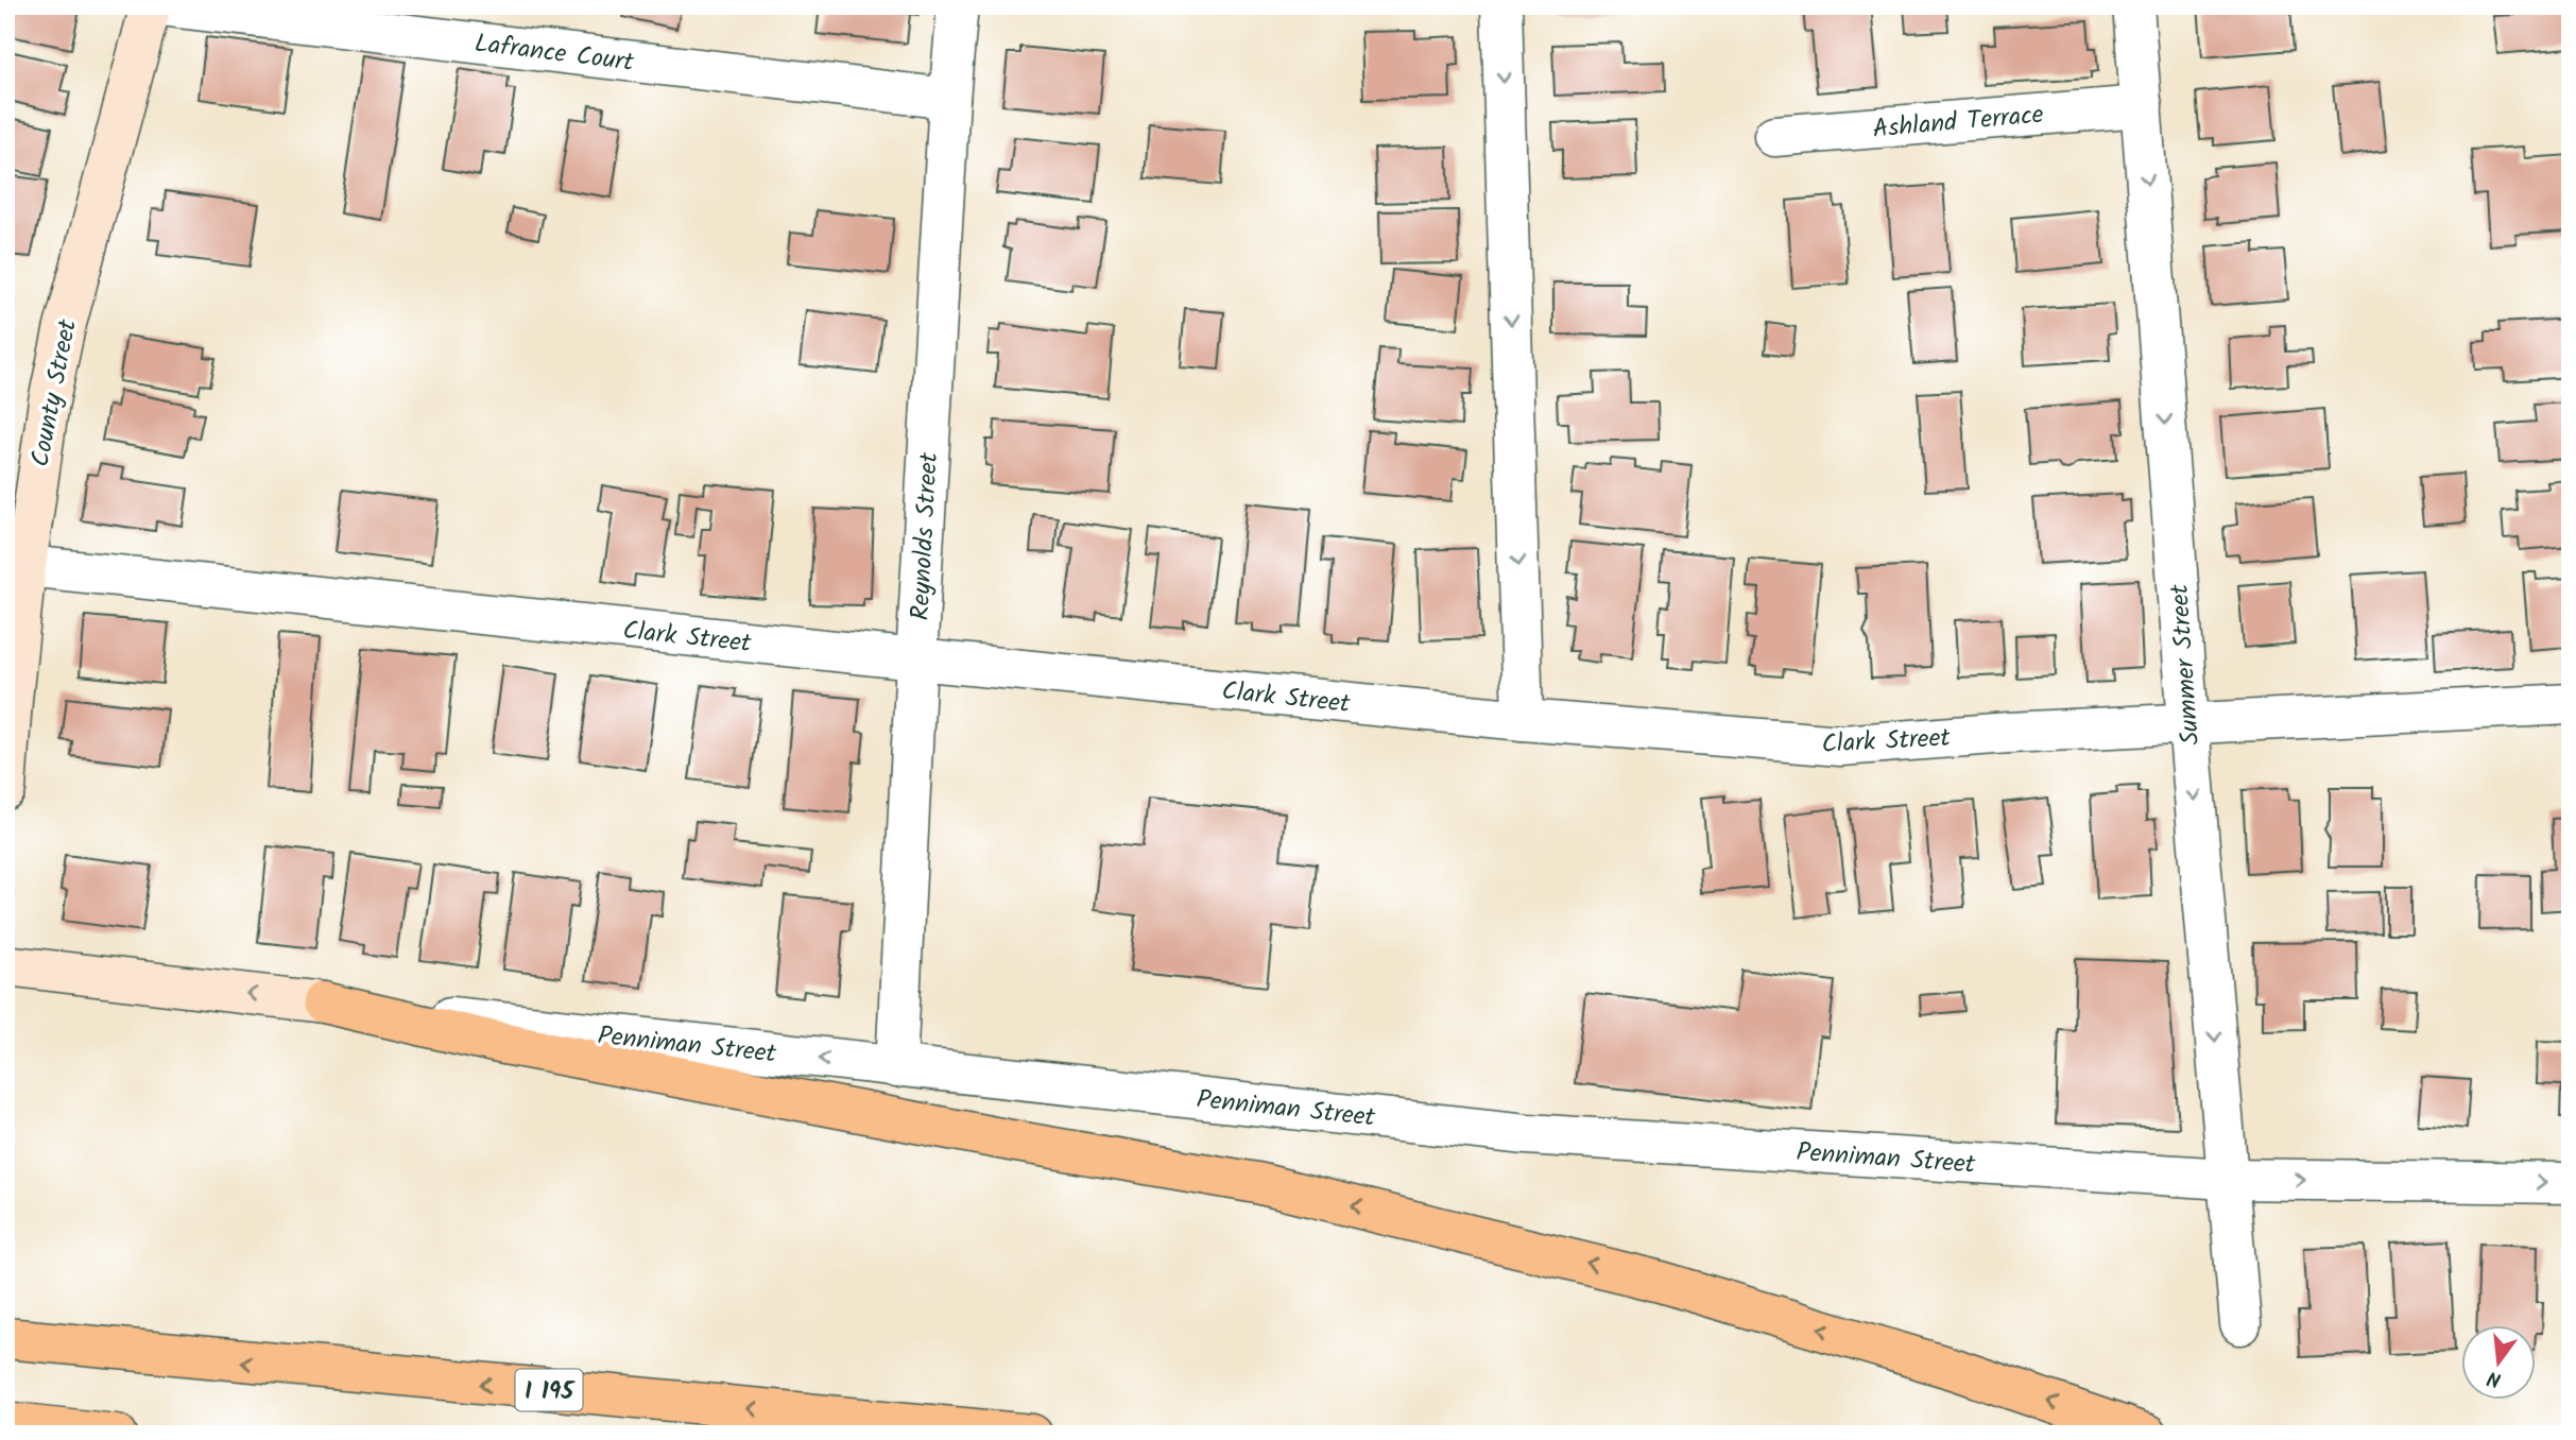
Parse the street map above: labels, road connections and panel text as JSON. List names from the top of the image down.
{
  "streets": {
    "highway": ["I 195"],
    "main road": ["County Street", "Penniman Street"],
    "street": [
      "Lafrance Court",
      "Ashland Terrace",
      "Reynolds Street",
      "Clark Street",
      "Summer Street"
    ]
  },
  "crossings": [
    ["Lafrance Court", "Reynolds Street"],
    ["Ashland Terrace", "Summer Street"],
    ["County Street", "Clark Street"],
    ["Reynolds Street", "Clark Street"],
    ["Reynolds Street", "Penniman Street"],
    ["Clark Street", "Summer Street"],
    ["Summer Street", "Penniman Street"]
  ],
  "one_way": ["Summer Street"],
  "north": "bottom"
}
